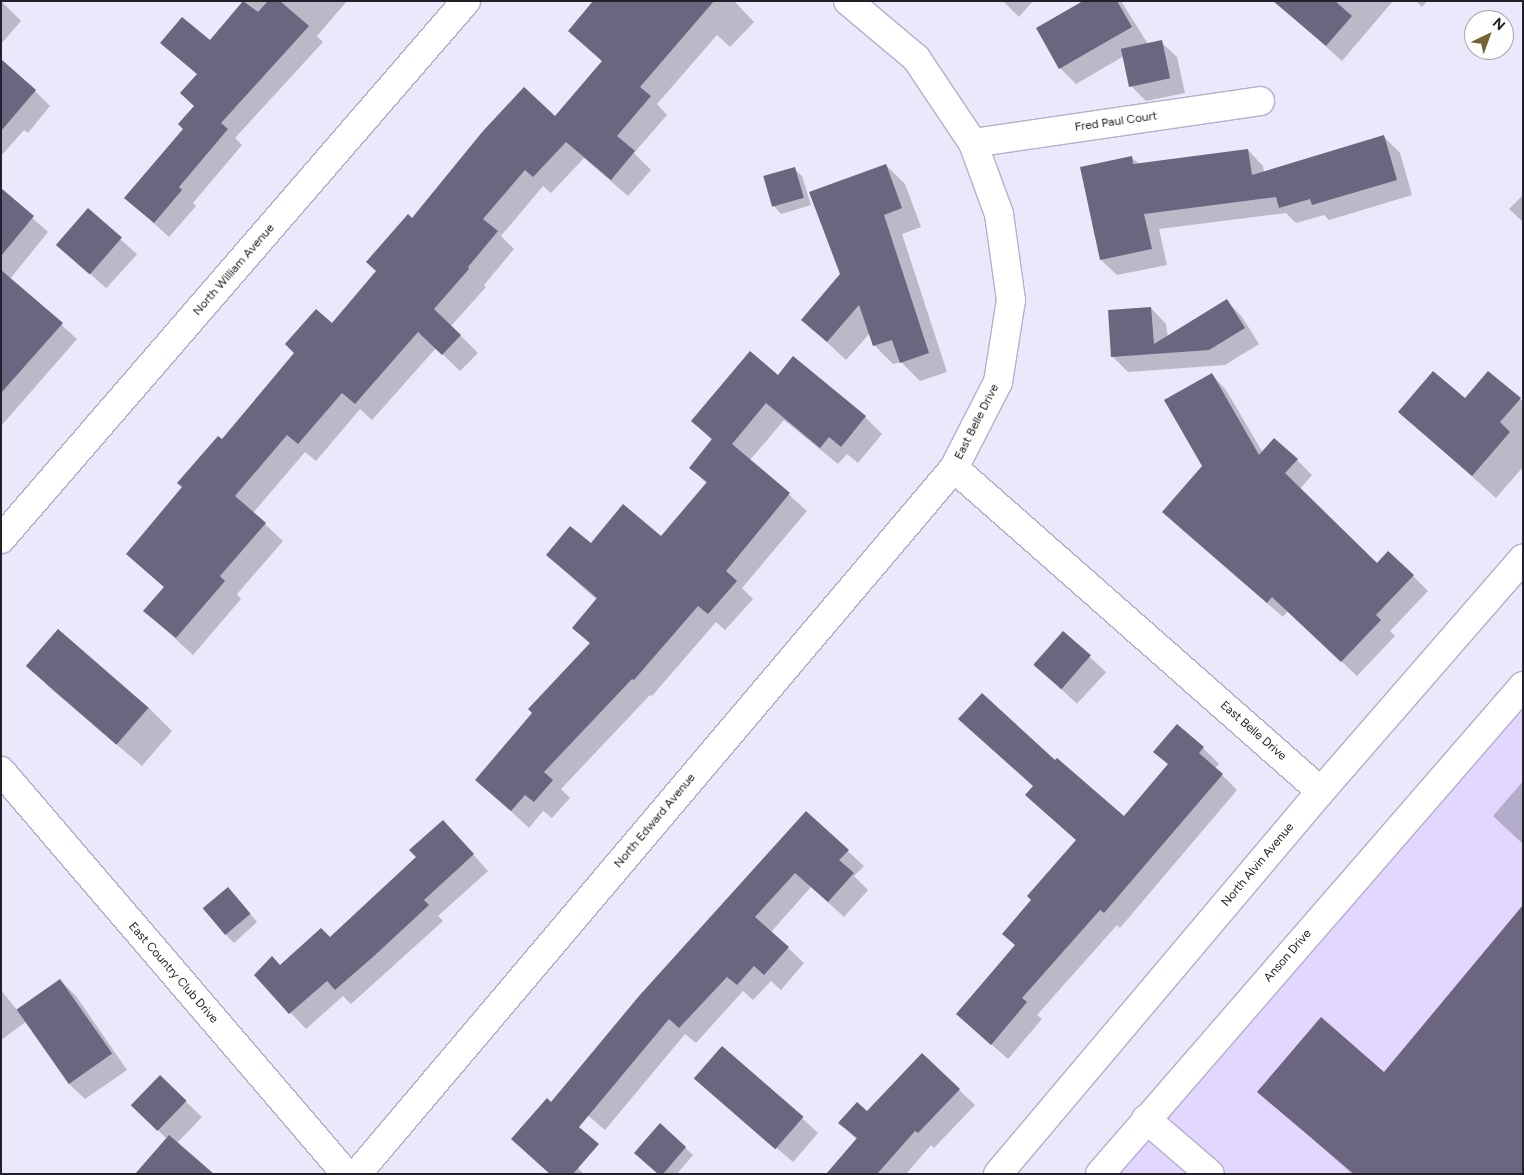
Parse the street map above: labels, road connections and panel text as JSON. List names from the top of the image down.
{
  "streets": {
    "street": [
      "Fred Paul Court",
      "North William Avenue",
      "East Belle Drive",
      "North Edward Avenue",
      "North Alvin Avenue",
      "Anson Drive",
      "East Country Club Drive"
    ]
  },
  "crossings": [
    ["Fred Paul Court", "East Belle Drive"],
    ["East Belle Drive", "North Edward Avenue"],
    ["East Belle Drive", "North Alvin Avenue"]
  ],
  "north": "top right"
}
